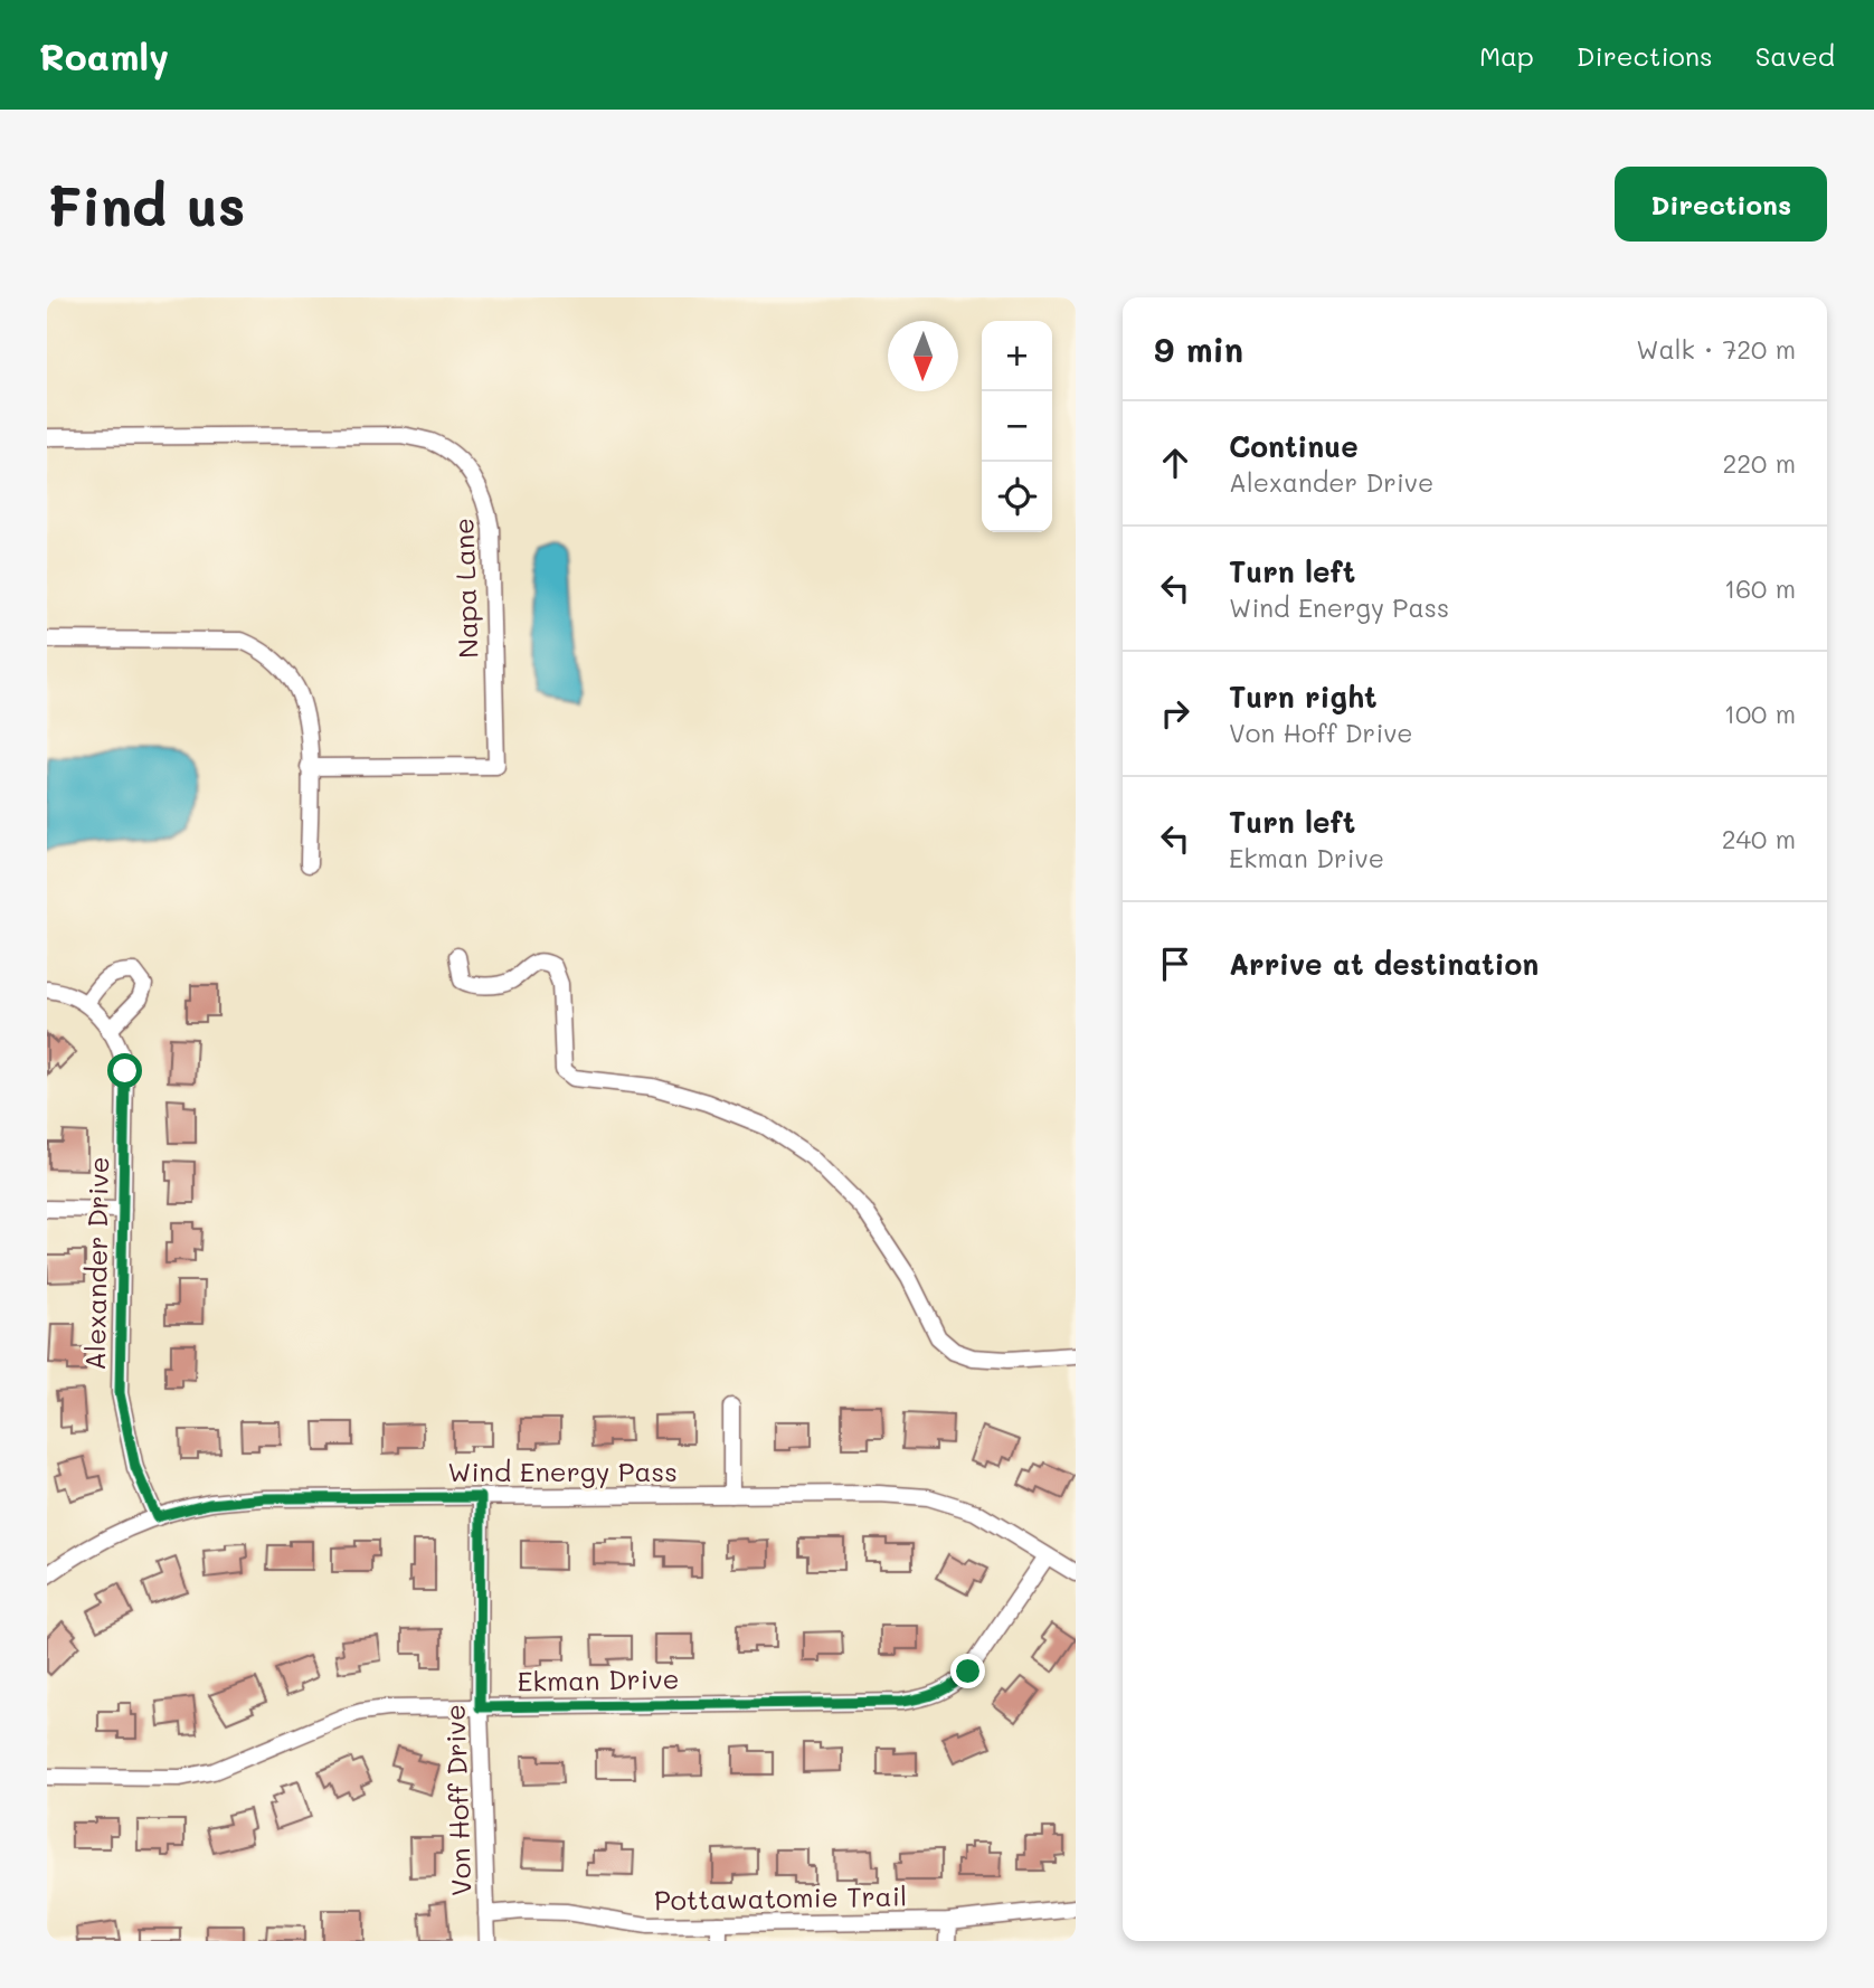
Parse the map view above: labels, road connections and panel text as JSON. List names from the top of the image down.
{
  "streets": {
    "street": [
      "Napa Lane",
      "Alexander Drive",
      "Wind Energy Pass",
      "Ekman Drive",
      "Von Hoff Drive",
      "Pottawatomie Trail"
    ]
  },
  "crossings": [
    ["Alexander Drive", "Wind Energy Pass"],
    ["Wind Energy Pass", "Ekman Drive"],
    ["Wind Energy Pass", "Von Hoff Drive"],
    ["Ekman Drive", "Von Hoff Drive"],
    ["Von Hoff Drive", "Pottawatomie Trail"]
  ],
  "north": "bottom",
  "page": {
    "header": "Roamly",
    "nav": ["Map", "Directions", "Saved"],
    "buttons": "Directions",
    "title": "Find us",
    "heading": ["9 min", "Walk · 720 m"],
    "map_buttons": ["+", "−"],
    "list": [
      ["Continue", "Alexander Drive", "220 m"],
      ["Turn left", "Wind Energy Pass", "160 m"],
      ["Turn right", "Von Hoff Drive", "100 m"],
      ["Turn left", "Ekman Drive", "240 m"],
      "Arrive at destination"
    ]
  }
}
